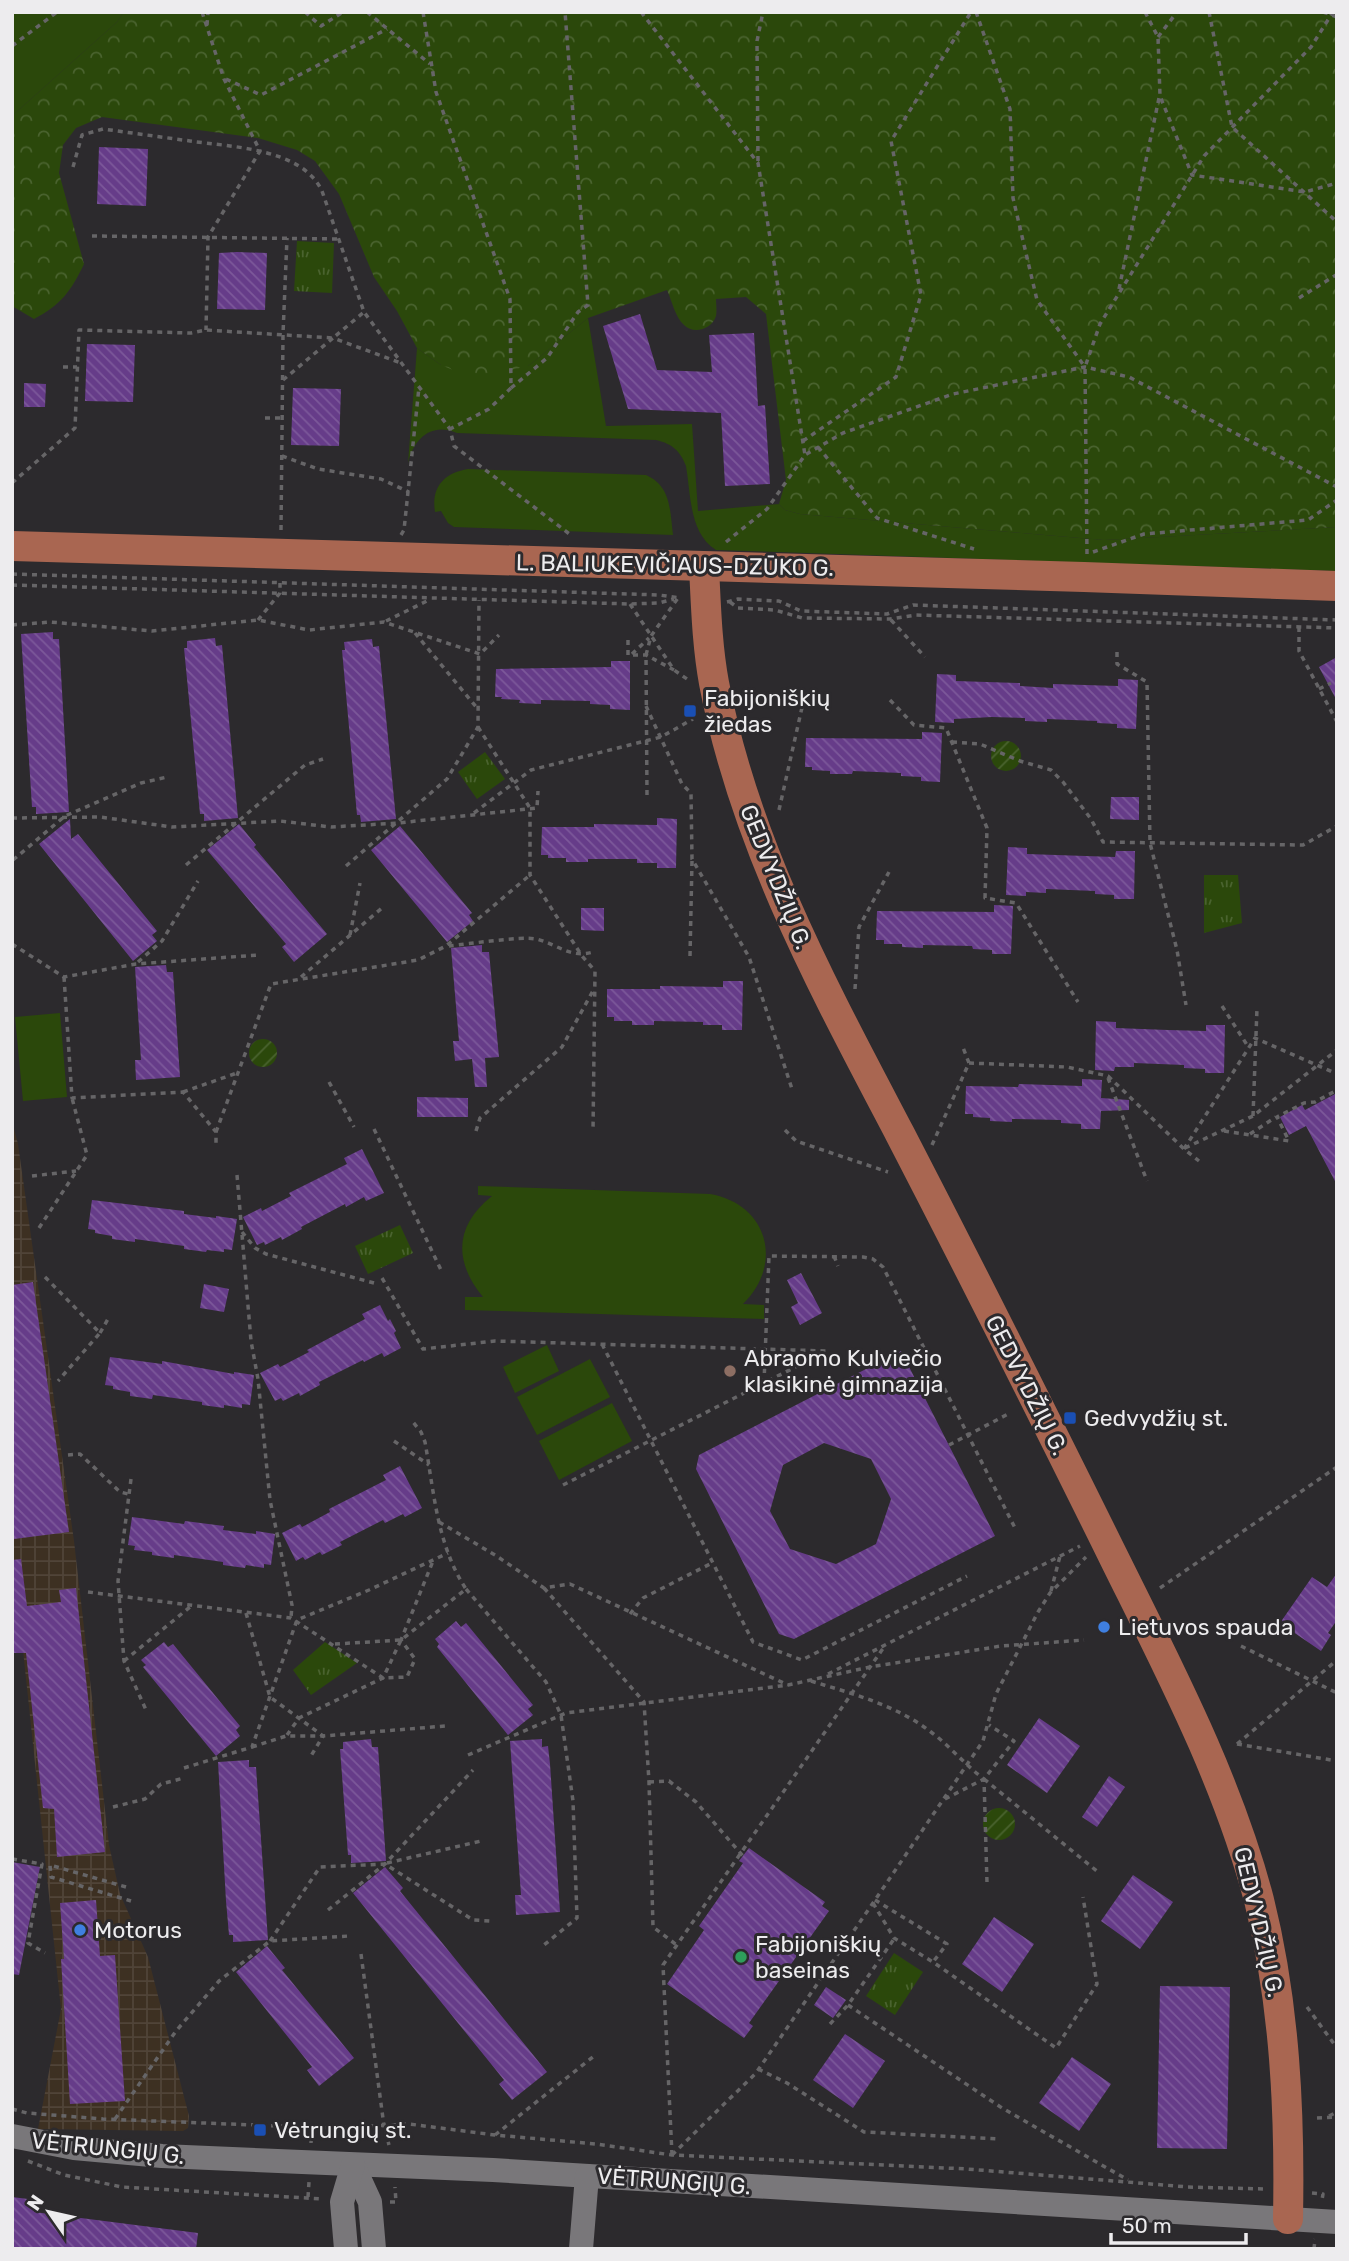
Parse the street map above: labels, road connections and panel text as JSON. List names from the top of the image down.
{
  "streets": {
    "main road": ["L. BALIUKEVIČIAUS-DZŪKO G.", "GEDVYDŽIŲ G."],
    "street": ["VĖTRUNGIŲ G."]
  },
  "crossings": [
    ["L. BALIUKEVIČIAUS-DZŪKO G.", "GEDVYDŽIŲ G."],
    ["GEDVYDŽIŲ G.", "VĖTRUNGIŲ G."]
  ],
  "places": {
    "transit": ["Fabijoniškių žiedas", "Gedvydžių st.", "Vėtrungių st."],
    "other": [
      "Abraomo Kulviečio klasikinė gimnazija",
      "Lietuvos spauda",
      "Motorus",
      "Fabijoniškių baseinas"
    ]
  },
  "scale_bar": "50 m",
  "north": "top left"
}
